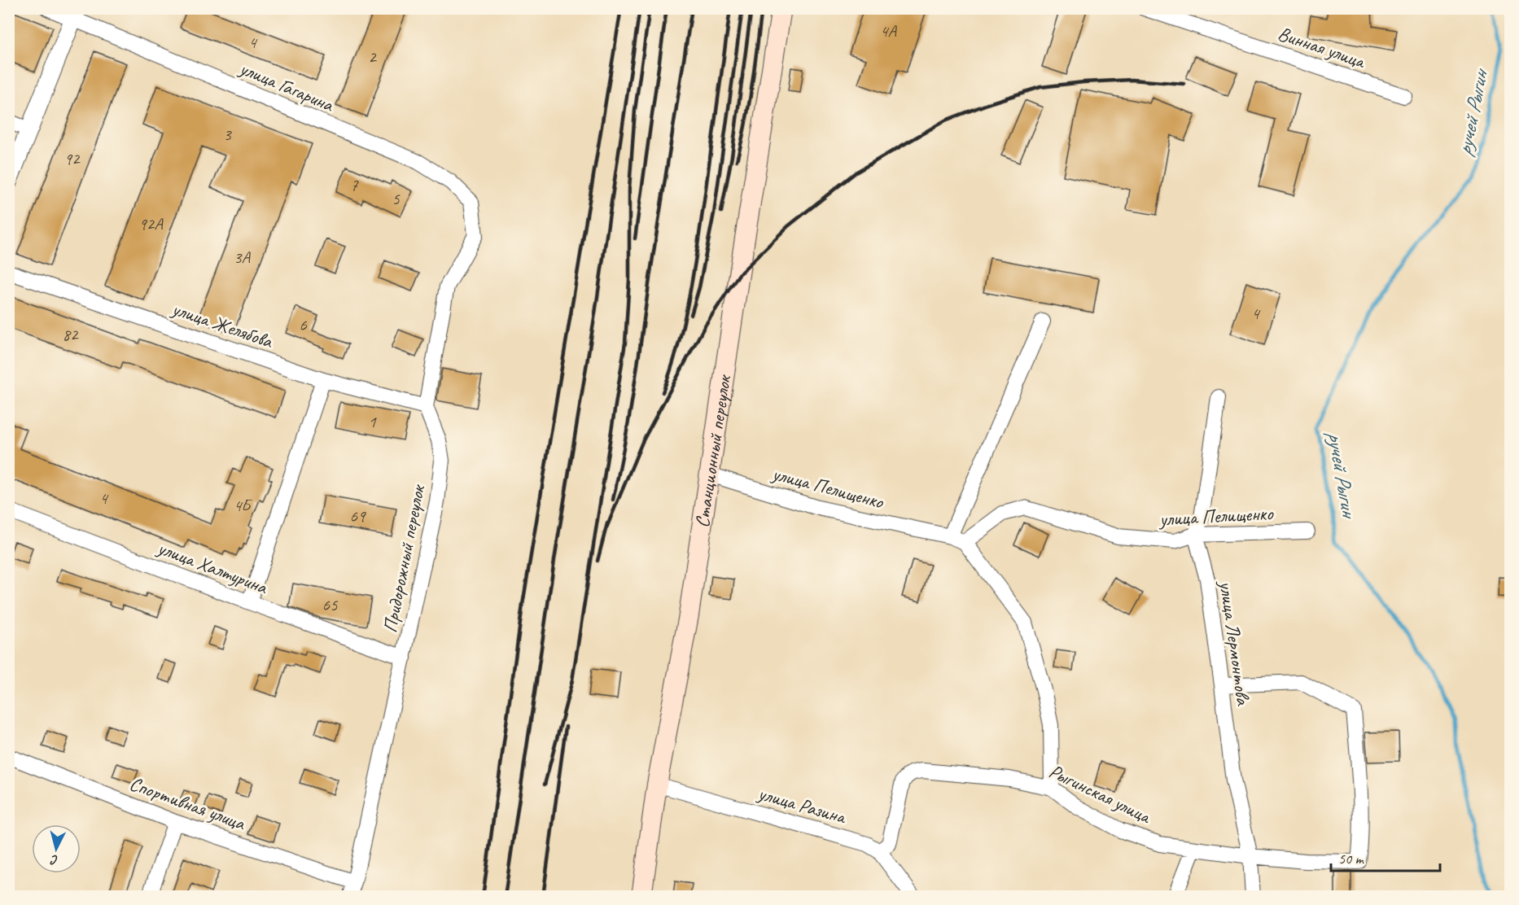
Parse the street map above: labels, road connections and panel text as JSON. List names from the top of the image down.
{
  "streets": {
    "main road": ["Станционный переулок"],
    "street": [
      "Винная улица",
      "улица Гагарина",
      "улица Желябова",
      "улица Пелищенко",
      "Придорожный переулок",
      "улица Халтурина",
      "улица Лермонтова",
      "Рыгинская улица",
      "Спортивная улица",
      "улица Разина"
    ]
  },
  "crossings": [
    ["улица Гагарина", "улица Желябова"],
    ["улица Гагарина", "Придорожный переулок"],
    ["улица Желябова", "Придорожный переулок"],
    ["Станционный переулок", "улица Пелищенко"],
    ["Станционный переулок", "улица Разина"],
    ["улица Пелищенко", "улица Лермонтова"],
    ["Придорожный переулок", "улица Халтурина"],
    ["Придорожный переулок", "Спортивная улица"],
    ["улица Лермонтова", "Рыгинская улица"],
    ["Рыгинская улица", "улица Разина"]
  ],
  "water": ["ручей Рыгин"],
  "house_numbers": [
    "4А",
    "4",
    "2",
    "3",
    "92",
    "7",
    "5",
    "92А",
    "3А",
    "4",
    "6",
    "82",
    "1",
    "4",
    "4Б",
    "69",
    "65"
  ],
  "scale_bar": "50 m",
  "north": "bottom"
}
